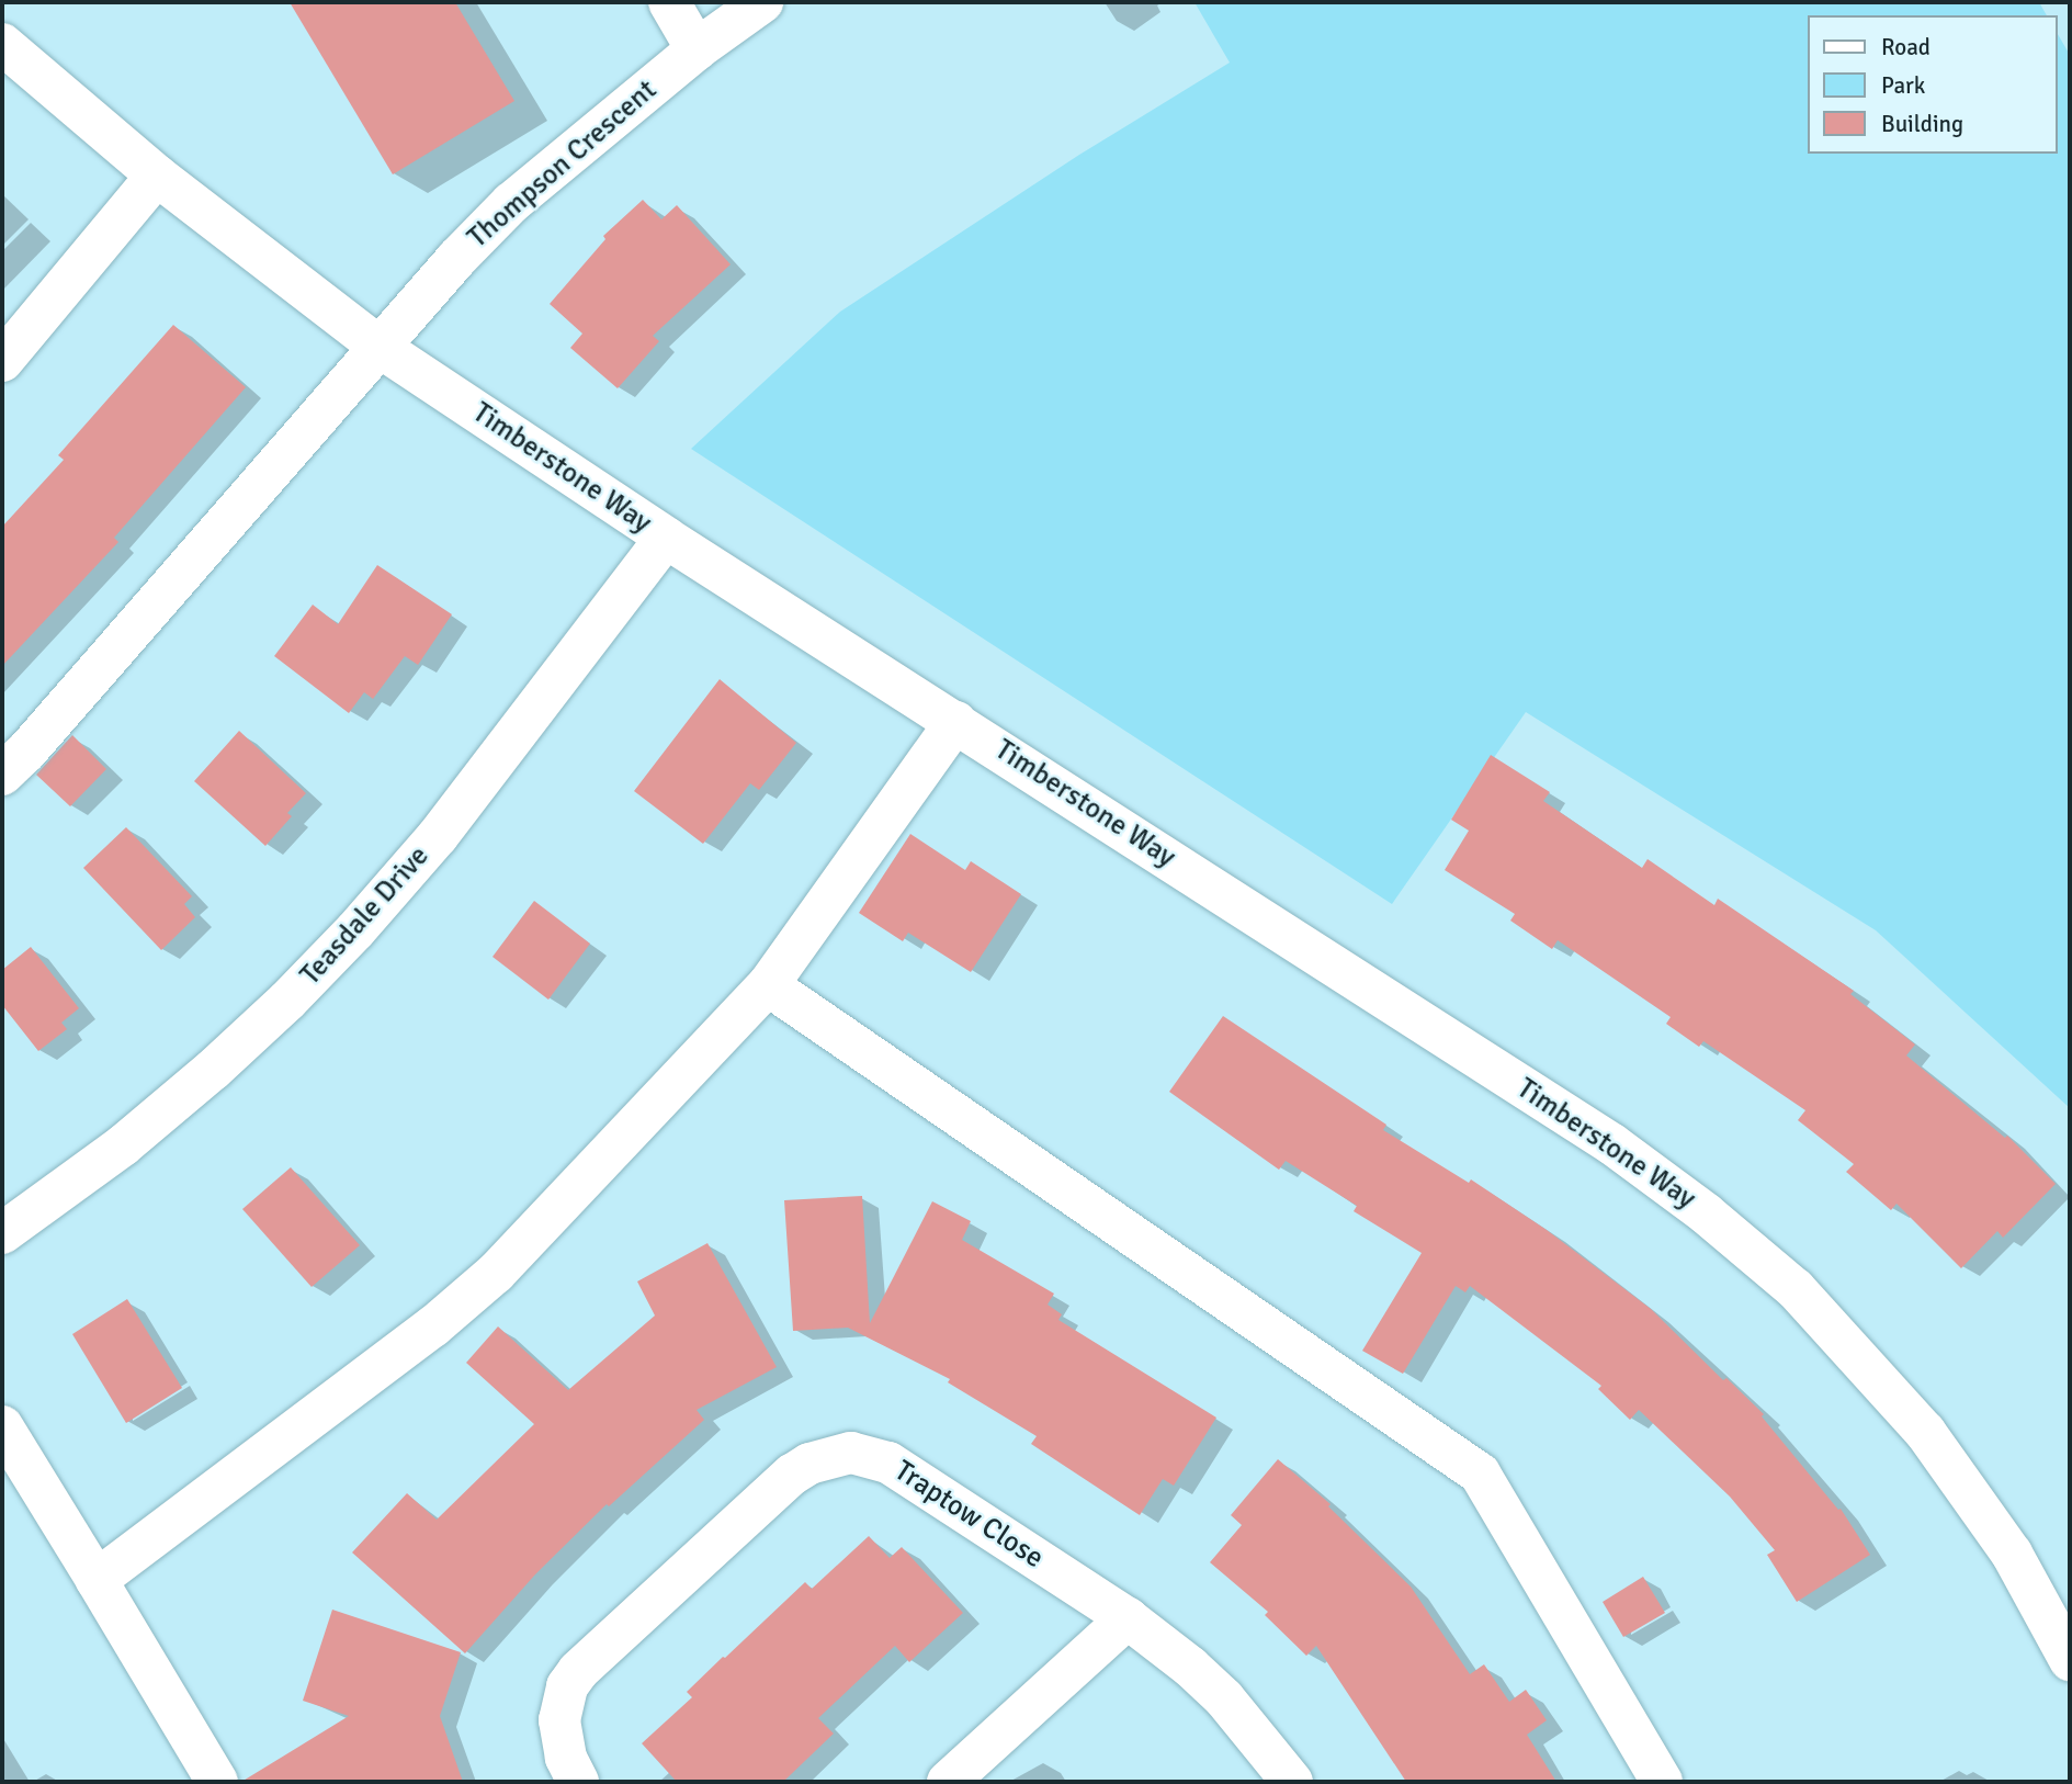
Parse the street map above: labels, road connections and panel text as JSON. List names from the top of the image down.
{
  "streets": {
    "street": [
      "Thompson Crescent",
      "Timberstone Way",
      "Teasdale Drive",
      "Traptow Close"
    ]
  },
  "crossings": [
    ["Thompson Crescent", "Timberstone Way"],
    ["Timberstone Way", "Teasdale Drive"]
  ],
  "legend": ["Road", "Park", "Building"]
}
